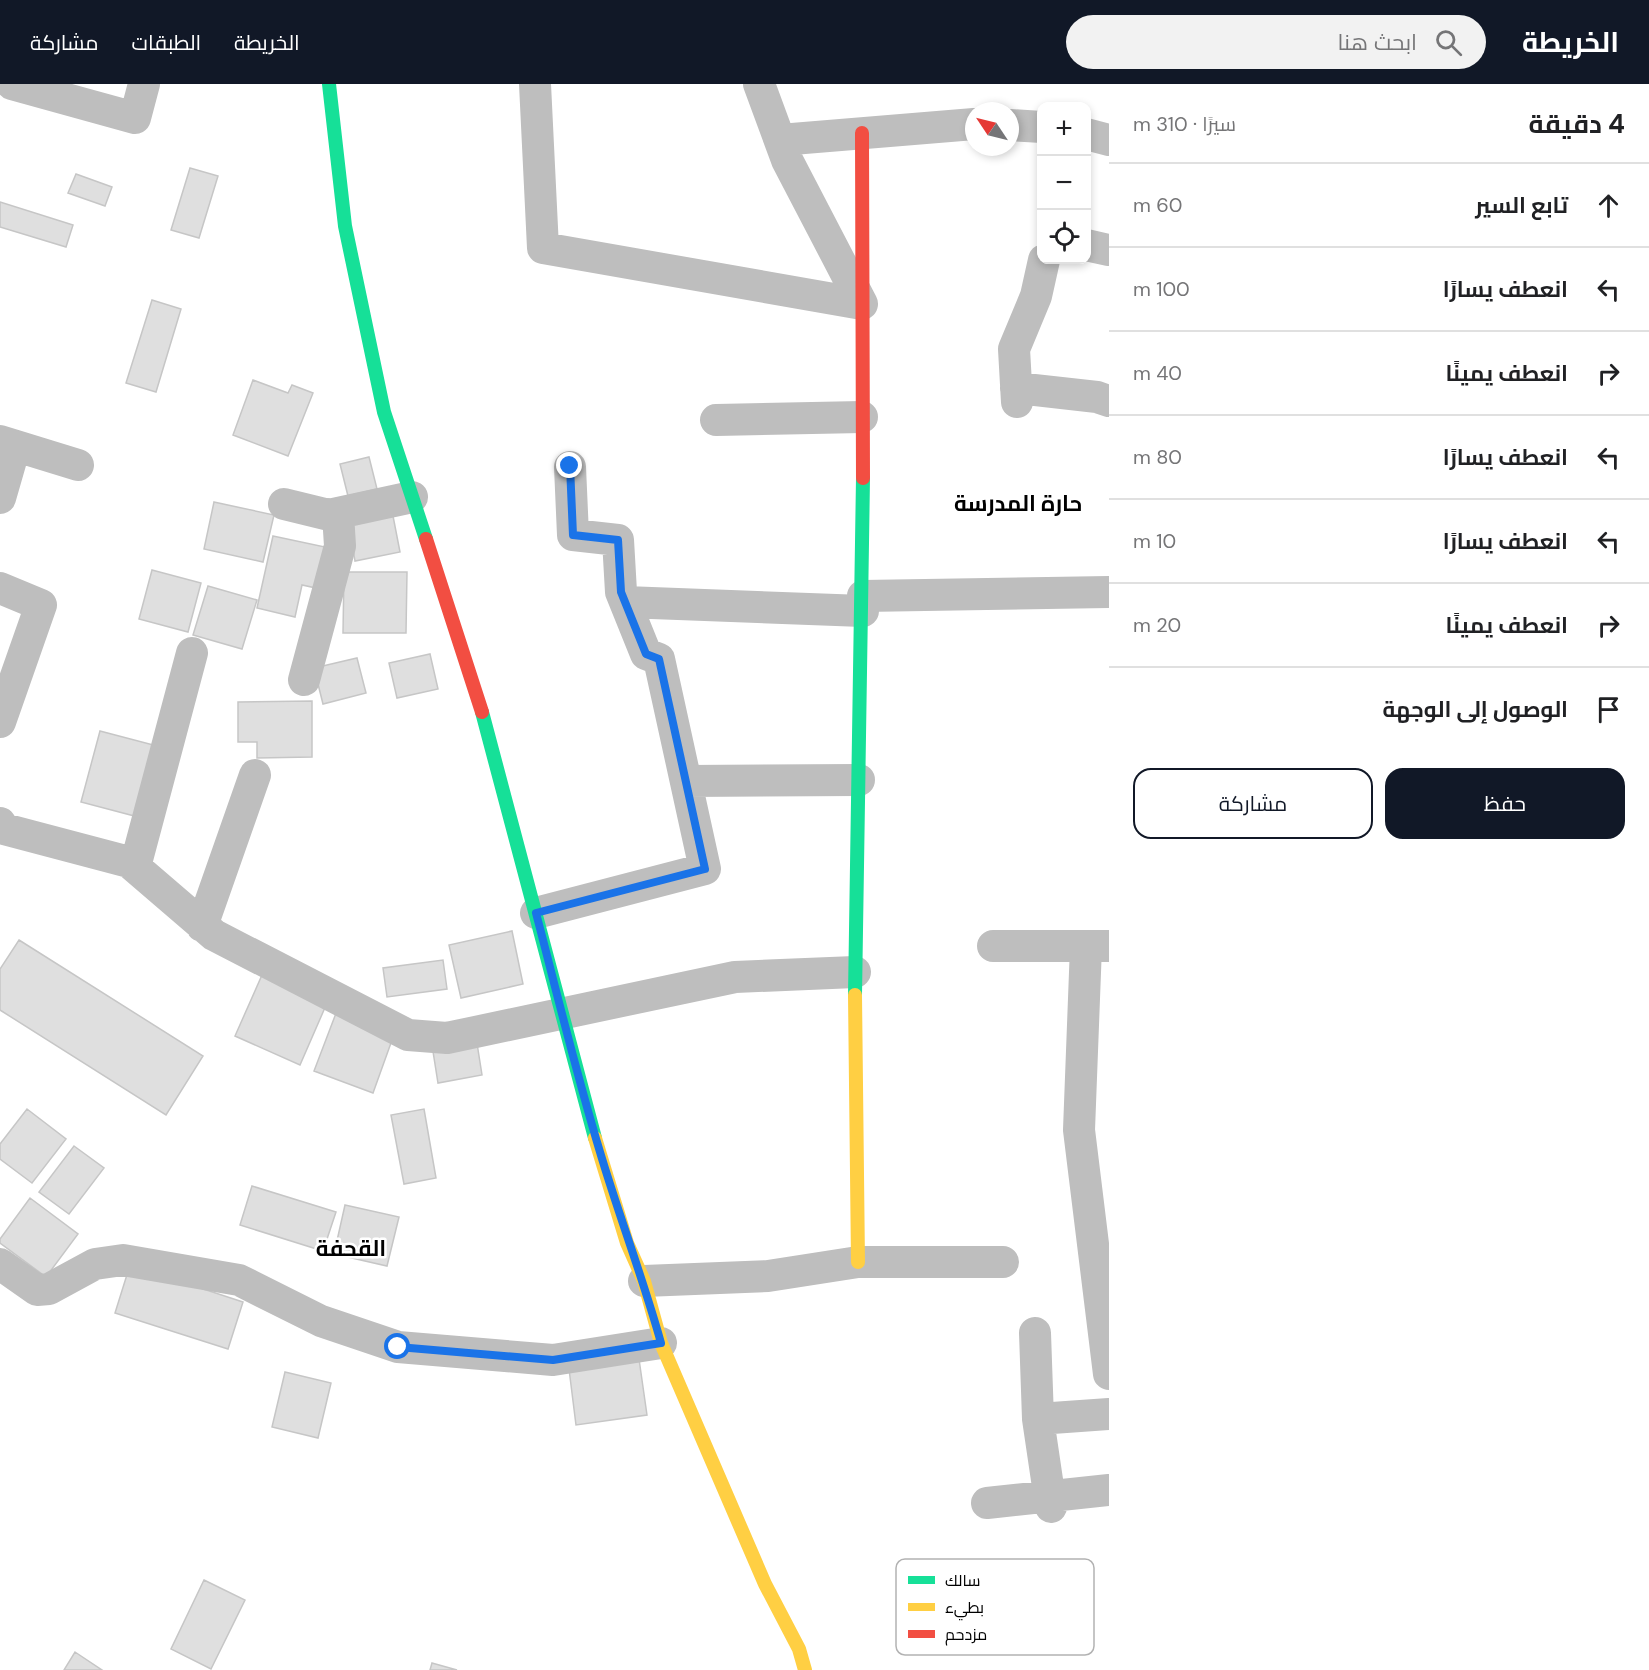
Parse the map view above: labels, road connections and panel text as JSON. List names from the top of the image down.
{
  "districts": ["حارة المدرسة", "القحفة"],
  "legend": ["سالك", "بطيء", "مزدحم"],
  "north": "top left",
  "page": {
    "header": "الخريطة",
    "search": "ابحث هنا",
    "nav": ["الخريطة", "الطبقات", "مشاركة"],
    "heading": ["4 دقيقة", "سيرًا · 310 m"],
    "map_buttons": ["+", "−"],
    "list": [
      ["تابع السير", "60 m"],
      ["انعطف يسارًا", "100 m"],
      ["انعطف يمينًا", "40 m"],
      ["انعطف يسارًا", "80 m"],
      ["انعطف يسارًا", "10 m"],
      ["انعطف يمينًا", "20 m"],
      "الوصول إلى الوجهة"
    ],
    "buttons": ["حفظ", "مشاركة"]
  }
}
